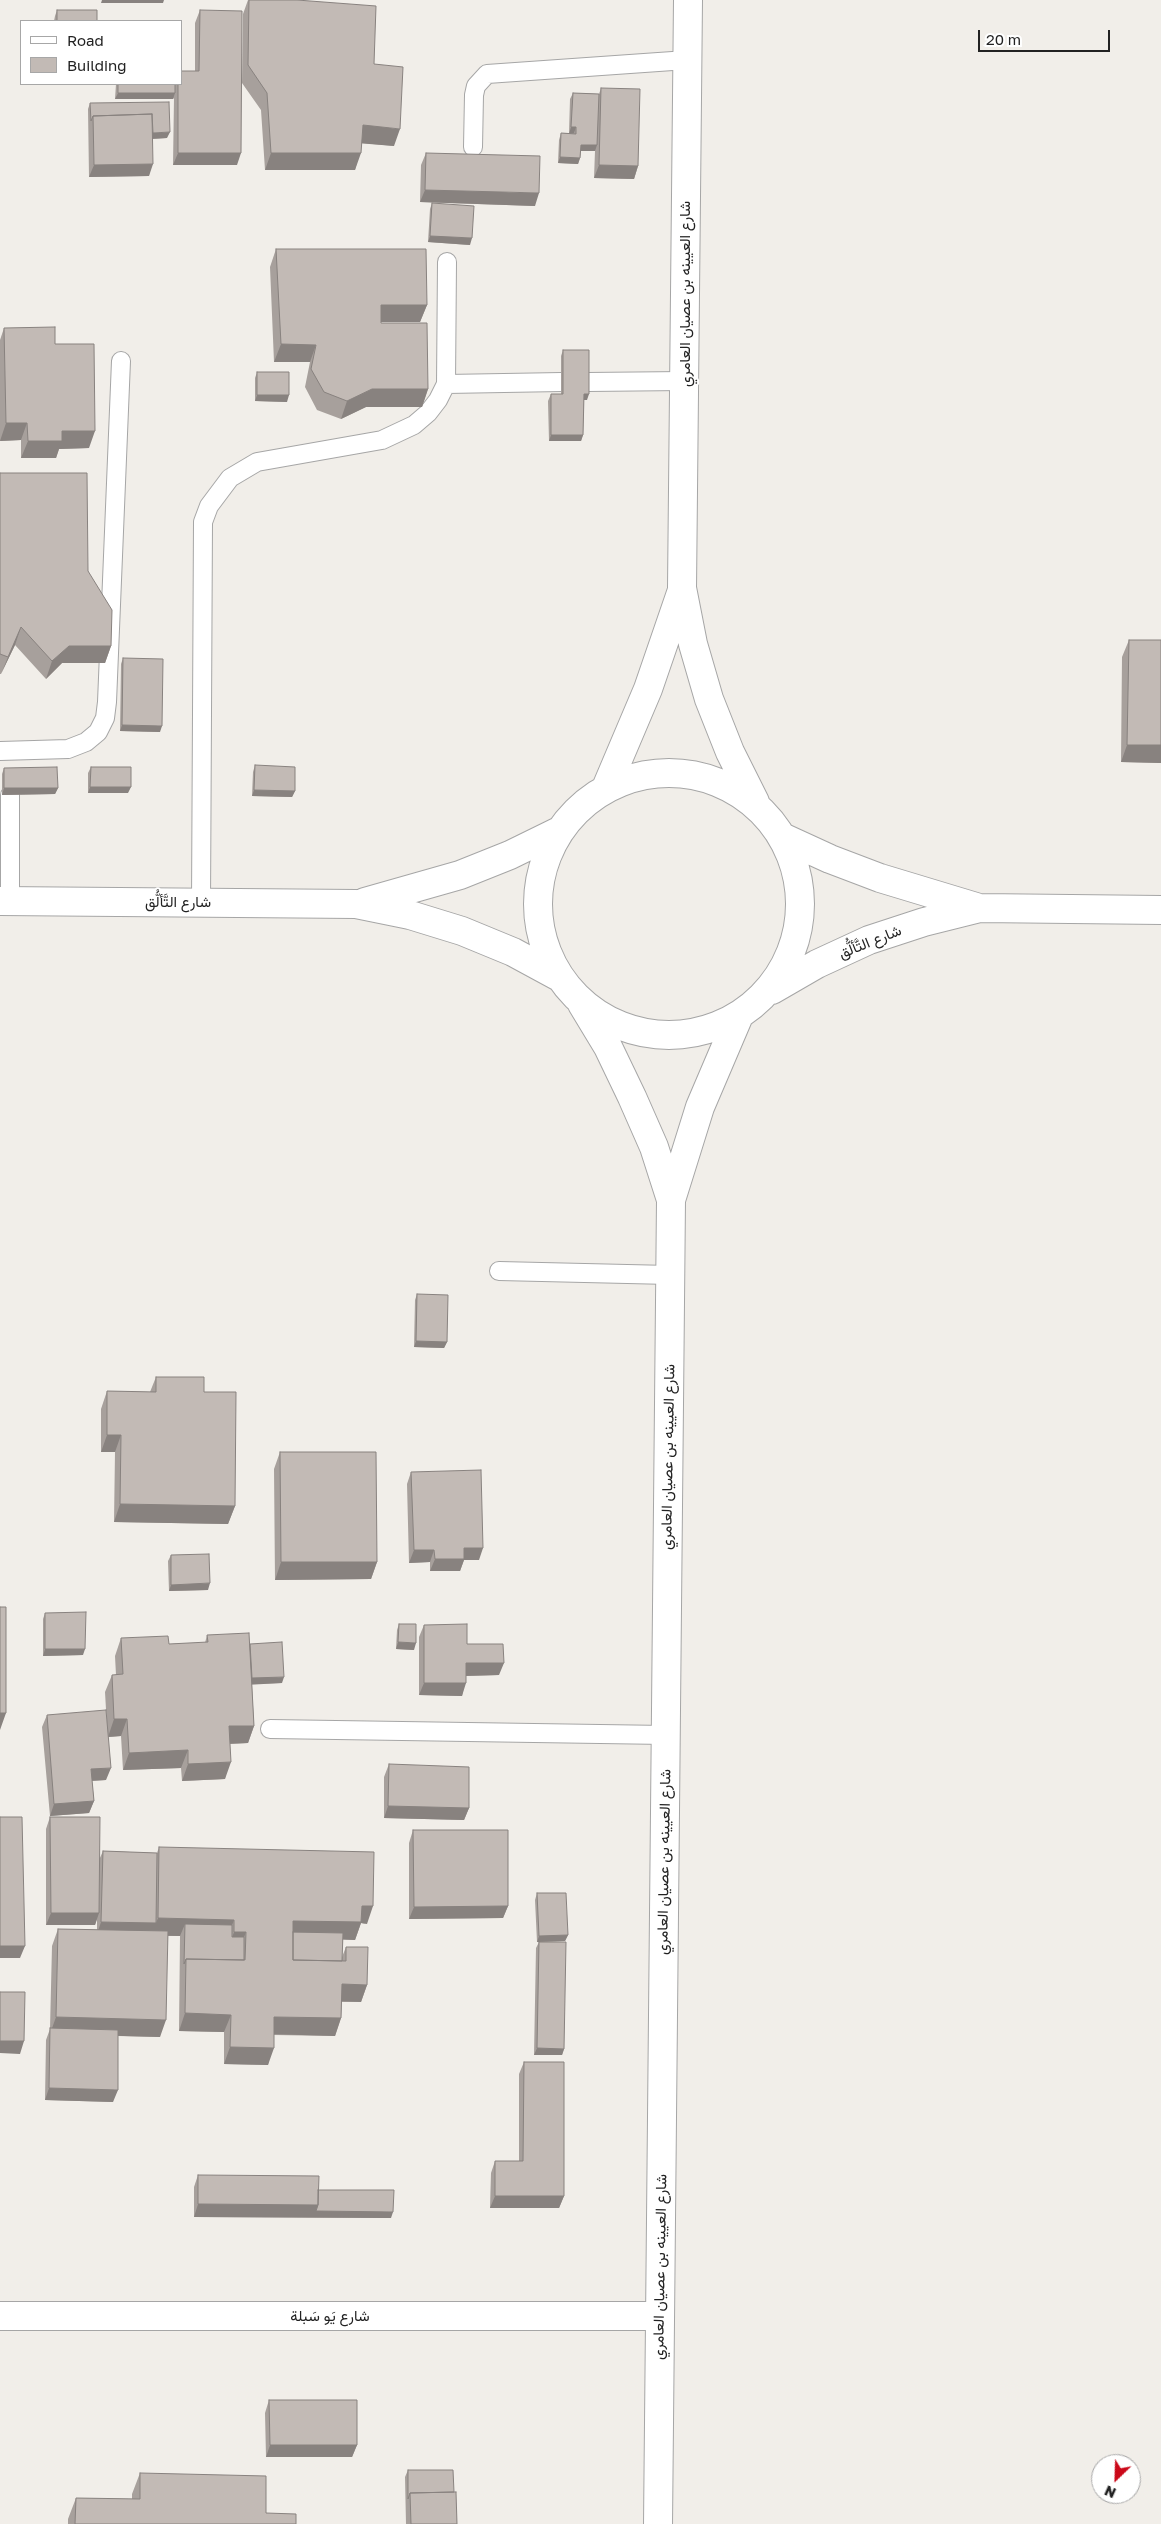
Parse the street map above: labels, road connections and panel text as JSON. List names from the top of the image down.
{
  "streets": {
    "street": ["شارع العيينه بن عصيان العامري", "شارع التَّألُّق", "شارع يَو سَبلة"]
  },
  "crossings": [
    ["شارع العيينه بن عصيان العامري", "شارع يَو سَبلة"]
  ],
  "legend": ["Road", "Building"],
  "scale_bar": "20 m",
  "north": "bottom left"
}
